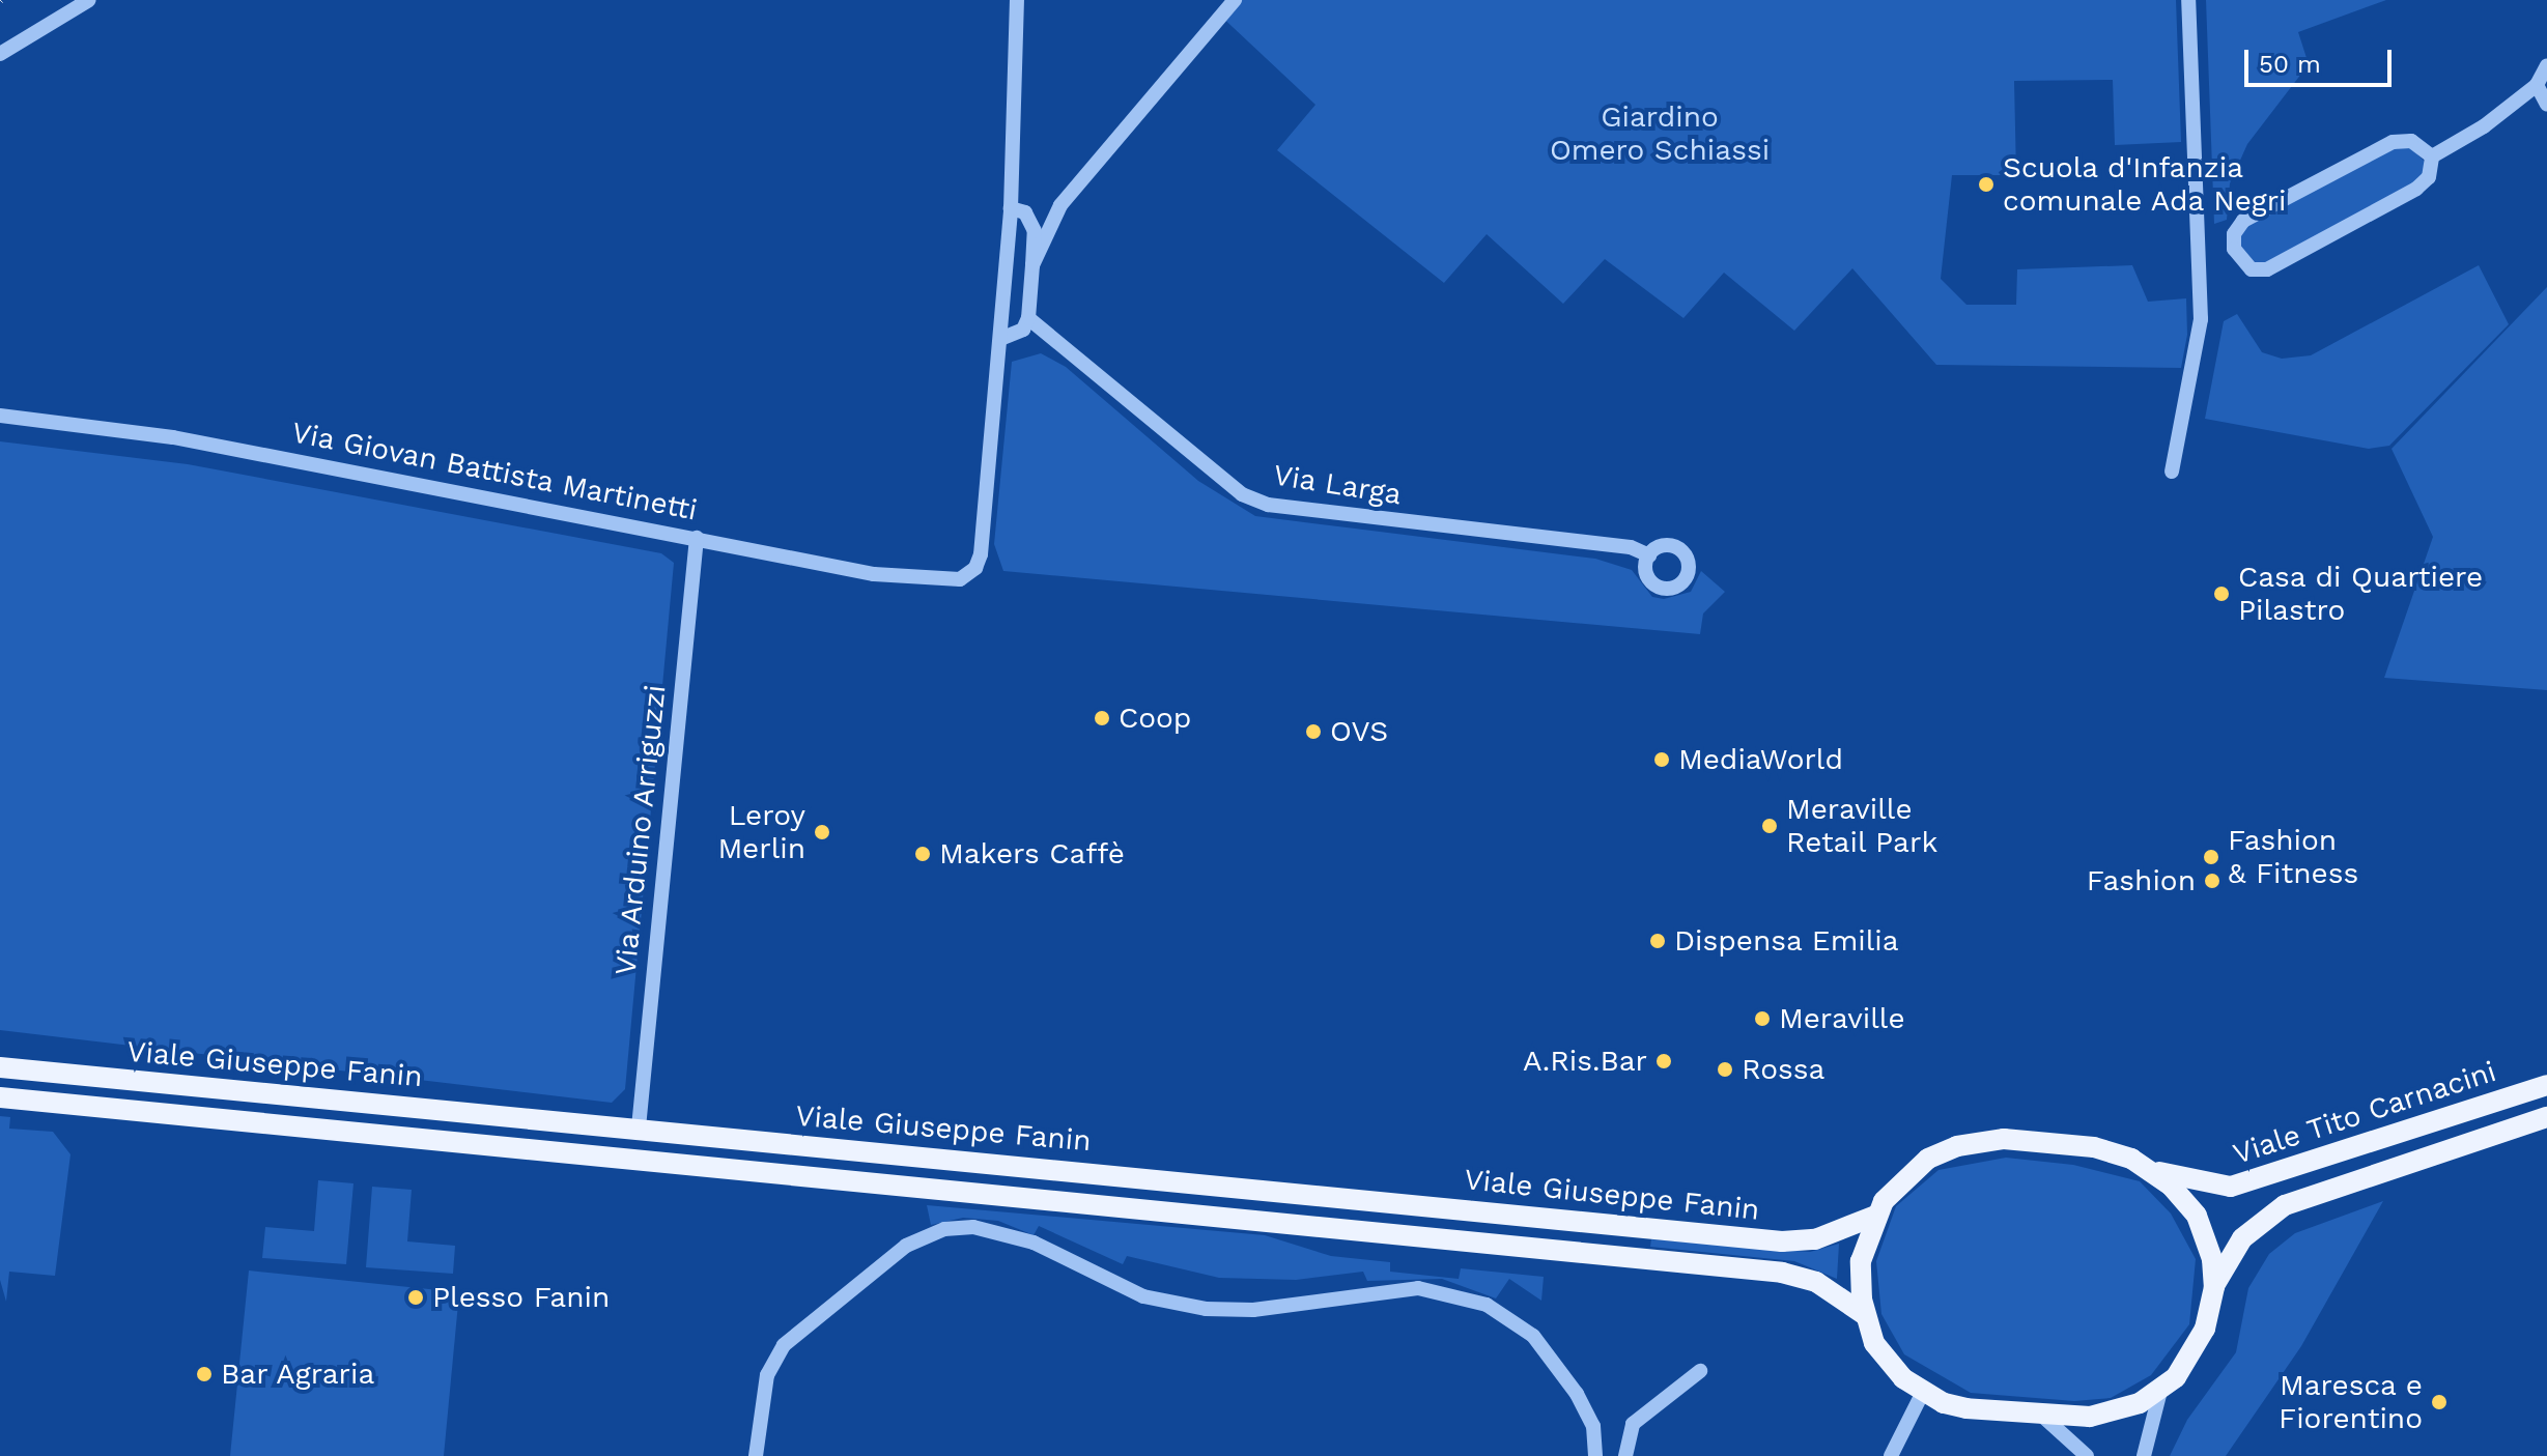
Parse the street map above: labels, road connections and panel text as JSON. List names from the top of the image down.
{
  "streets": {
    "main road": ["Viale Giuseppe Fanin", "Viale Tito Carnacini"],
    "street": ["Via Giovan Battista Martinetti", "Via Larga", "Via Arduino Arriguzzi"]
  },
  "crossings": [
    ["Via Giovan Battista Martinetti", "Via Arduino Arriguzzi"],
    ["Via Arduino Arriguzzi", "Viale Giuseppe Fanin"],
    ["Viale Giuseppe Fanin", "Viale Tito Carnacini"]
  ],
  "parks": ["Giardino Omero Schiassi"],
  "places": [
    "Scuola d'Infanzia comunale Ada Negri",
    "Casa di Quartiere Pilastro",
    "Coop",
    "OVS",
    "MediaWorld",
    "Meraville Retail Park",
    "Leroy Merlin",
    "Makers Caffè",
    "Fashion & Fitness",
    "Fashion",
    "Dispensa Emilia",
    "Meraville",
    "A.Ris.Bar",
    "Rossa",
    "Plesso Fanin",
    "Bar Agraria",
    "Maresca e Fiorentino"
  ],
  "scale_bar": "50 m"
}
